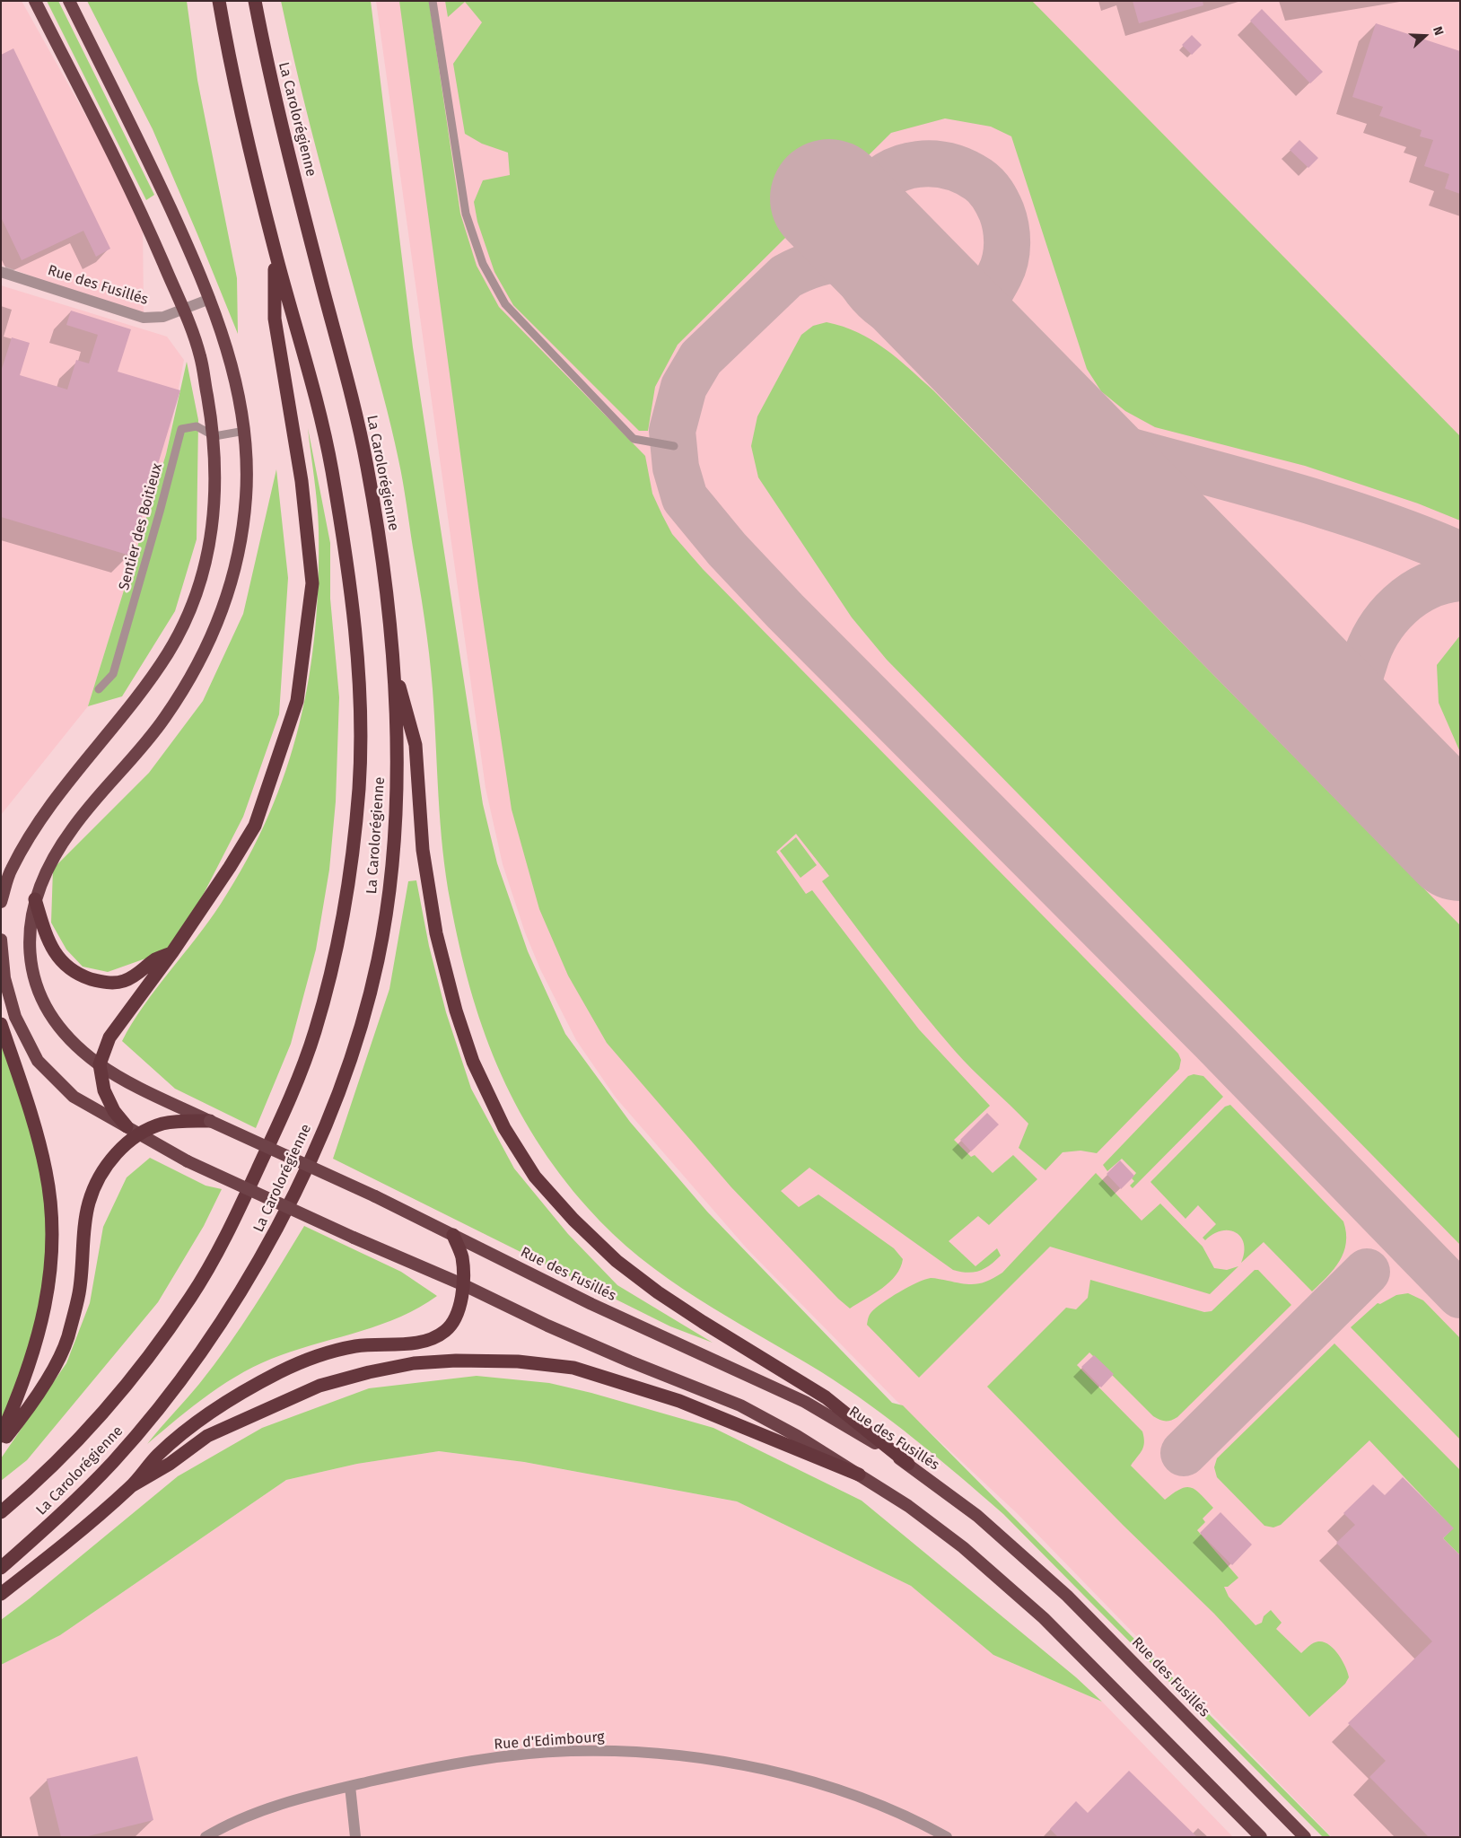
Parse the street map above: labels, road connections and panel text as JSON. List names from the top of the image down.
{
  "streets": {
    "highway": ["La Carolorégienne", "Rue des Fusillés"],
    "street": ["Rue d'Edimbourg"],
    "lane": ["Sentier des Boitieux"]
  },
  "north": "right"
}
